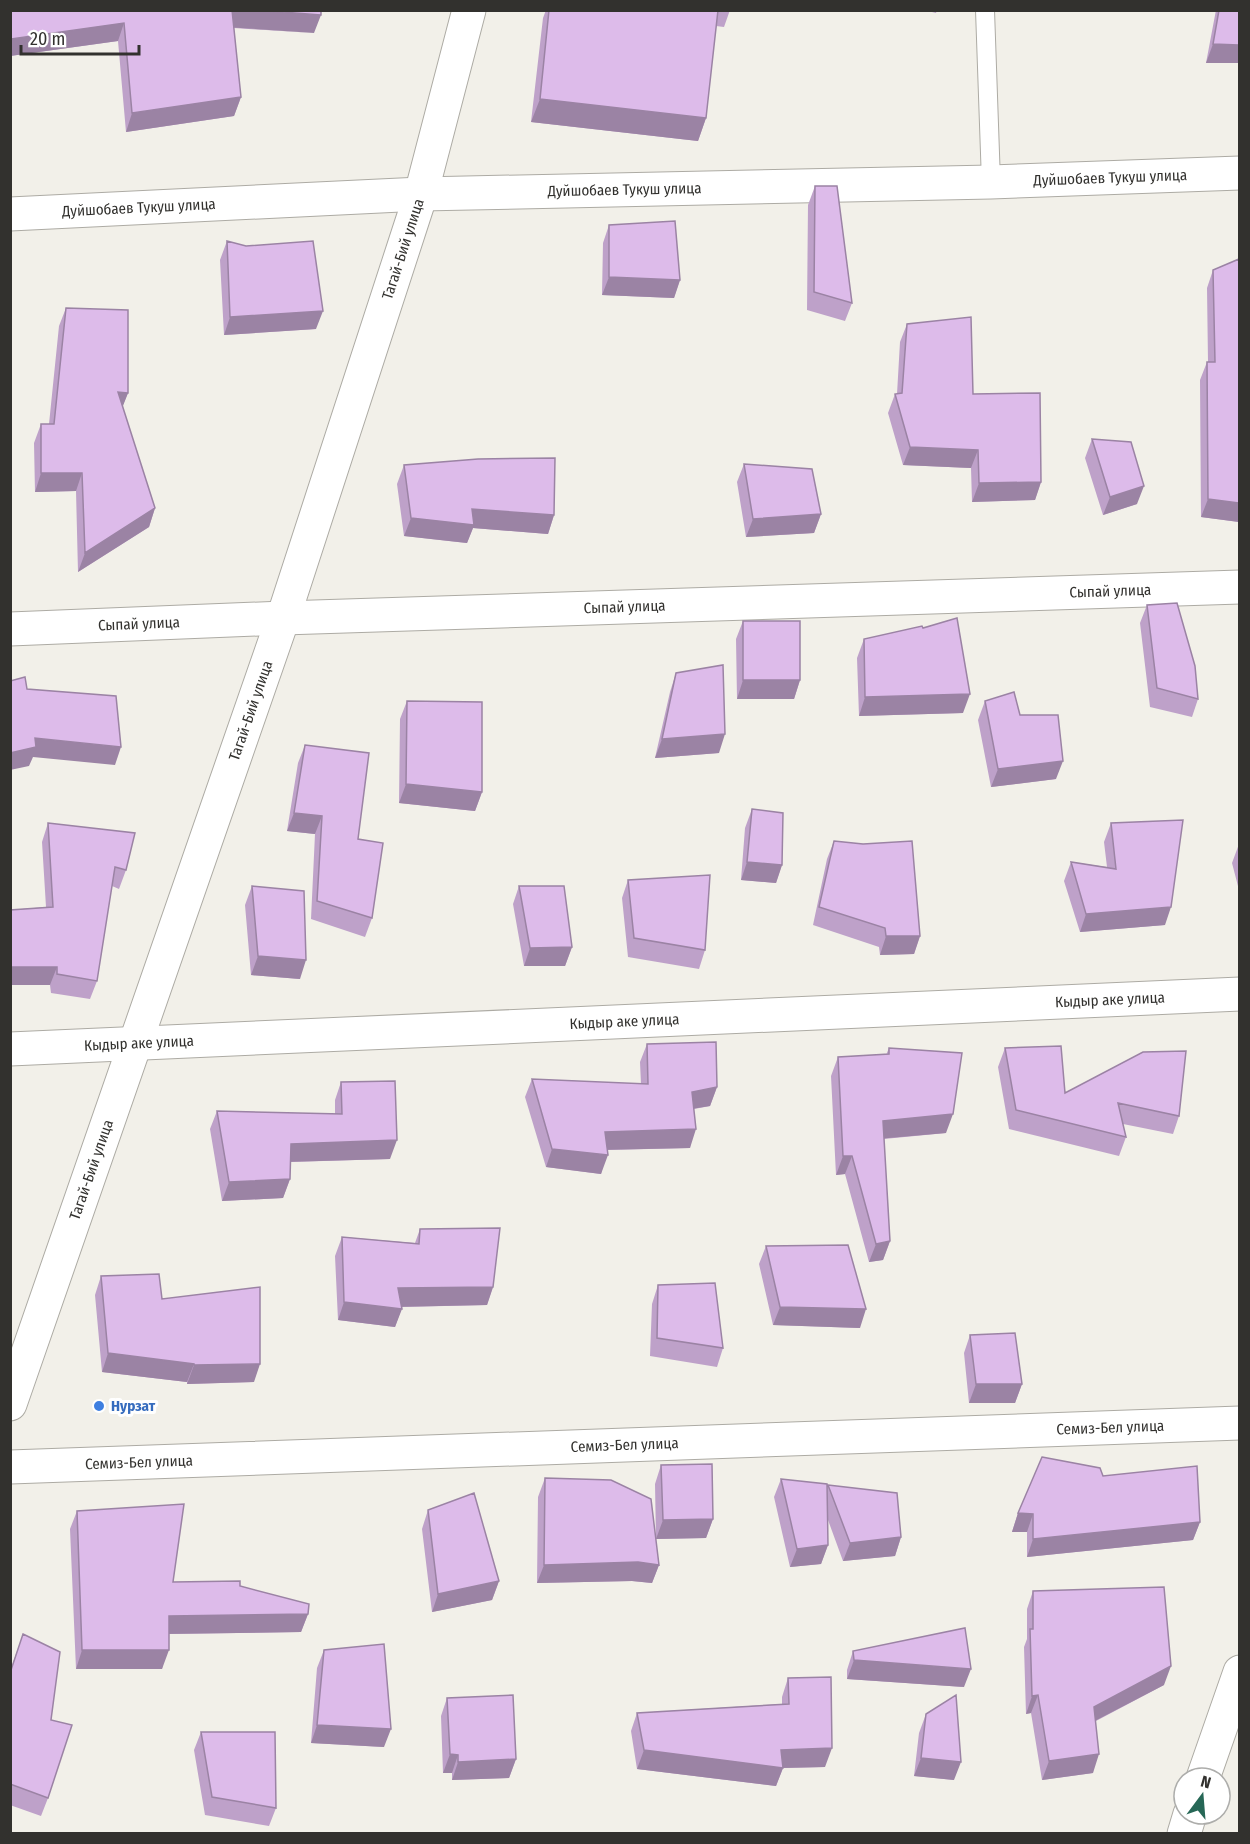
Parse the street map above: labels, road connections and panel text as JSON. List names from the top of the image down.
{
  "streets": {
    "street": [
      "Дуйшобаев Тукуш улица",
      "Тагай-Бий улица",
      "Сыпай улица",
      "Кыдыр аке улица",
      "Семиз-Бел улица"
    ]
  },
  "crossings": [
    ["Дуйшобаев Тукуш улица", "Тагай-Бий улица"],
    ["Тагай-Бий улица", "Сыпай улица"],
    ["Тагай-Бий улица", "Кыдыр аке улица"]
  ],
  "places": ["Нурзат"],
  "scale_bar": "20 m",
  "north": "top"
}
